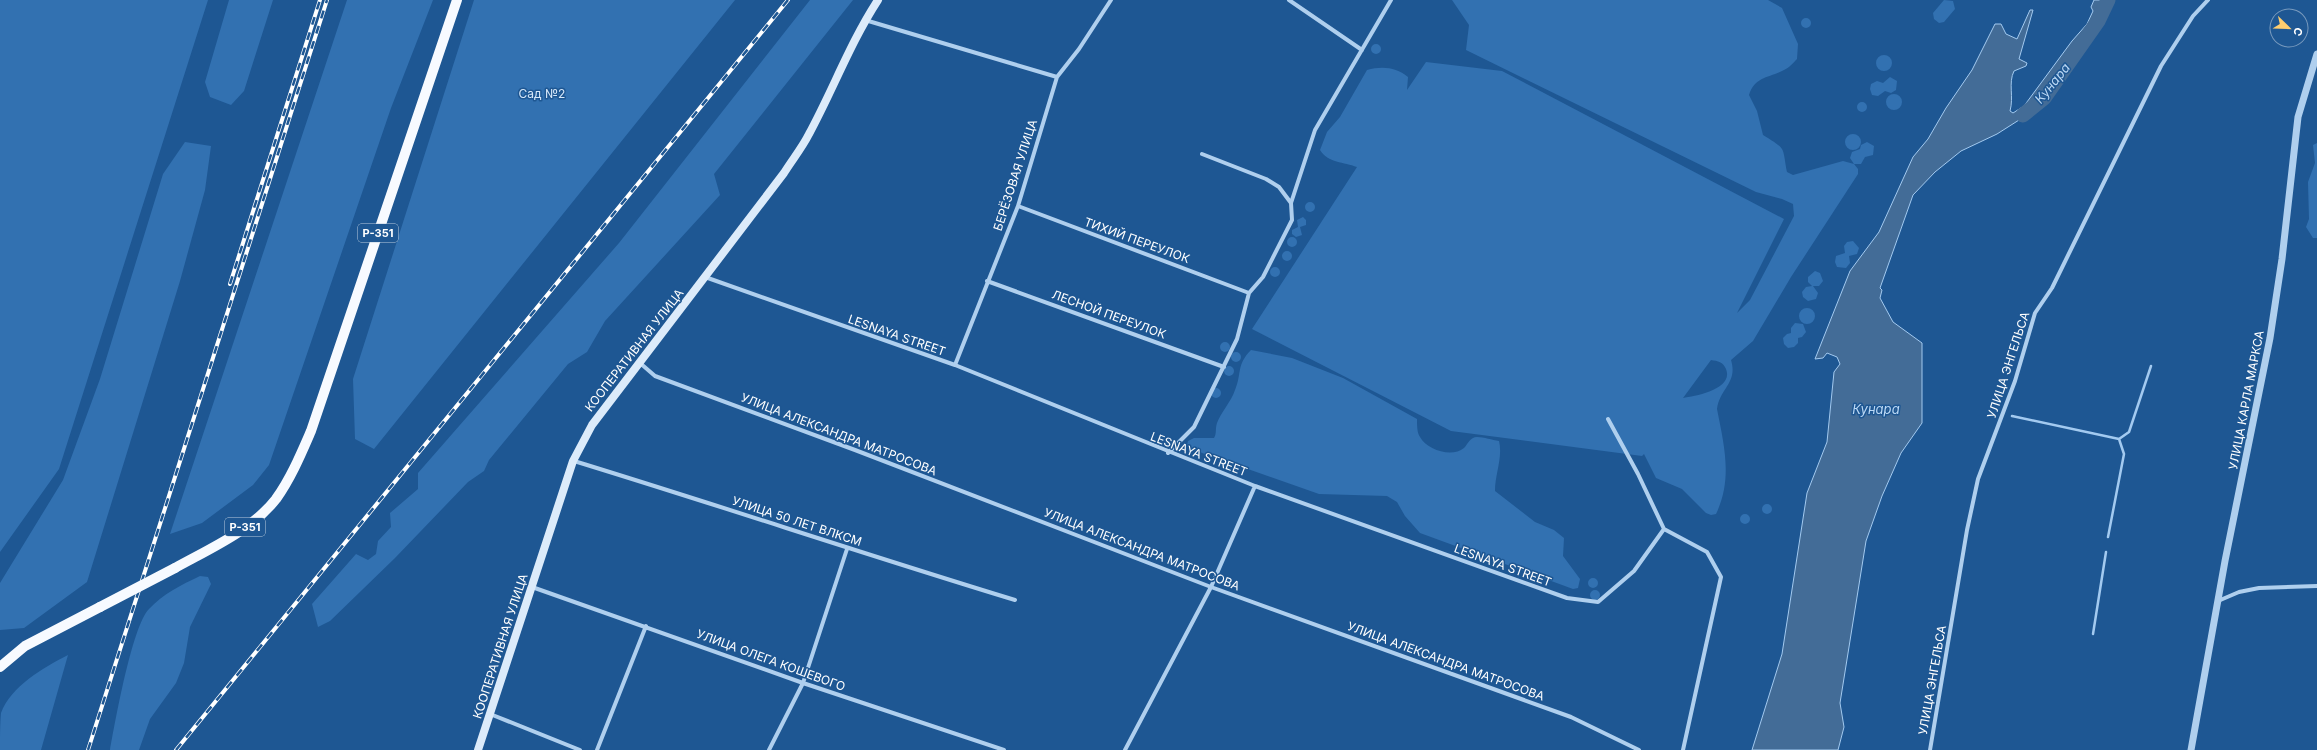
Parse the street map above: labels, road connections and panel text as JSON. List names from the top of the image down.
{
  "streets": {
    "main road": ["Р-351", "КООПЕРАТИВНАЯ УЛИЦА"],
    "street": [
      "БЕРЁЗОВАЯ УЛИЦА",
      "ТИХИЙ ПЕРЕУЛОК",
      "ЛЕСНОЙ ПЕРЕУЛОК",
      "LESNAYA STREET",
      "УЛИЦА ЭНГЕЛЬСА",
      "УЛИЦА КАРЛА МАРКСА",
      "УЛИЦА АЛЕКСАНДРА МАТРОСОВА",
      "УЛИЦА 50 ЛЕТ ВЛКСМ",
      "УЛИЦА ОЛЕГА КОШЕВОГО"
    ]
  },
  "crossings": [
    ["БЕРЁЗОВАЯ УЛИЦА", "ТИХИЙ ПЕРЕУЛОК"],
    ["БЕРЁЗОВАЯ УЛИЦА", "ЛЕСНОЙ ПЕРЕУЛОК"],
    ["БЕРЁЗОВАЯ УЛИЦА", "LESNAYA STREET"],
    ["LESNAYA STREET", "КООПЕРАТИВНАЯ УЛИЦА"],
    ["КООПЕРАТИВНАЯ УЛИЦА", "УЛИЦА АЛЕКСАНДРА МАТРОСОВА"],
    ["КООПЕРАТИВНАЯ УЛИЦА", "УЛИЦА 50 ЛЕТ ВЛКСМ"],
    ["КООПЕРАТИВНАЯ УЛИЦА", "УЛИЦА ОЛЕГА КОШЕВОГО"]
  ],
  "water": ["Кунара"],
  "parks": ["Сад №2"],
  "north": "bottom right"
}
